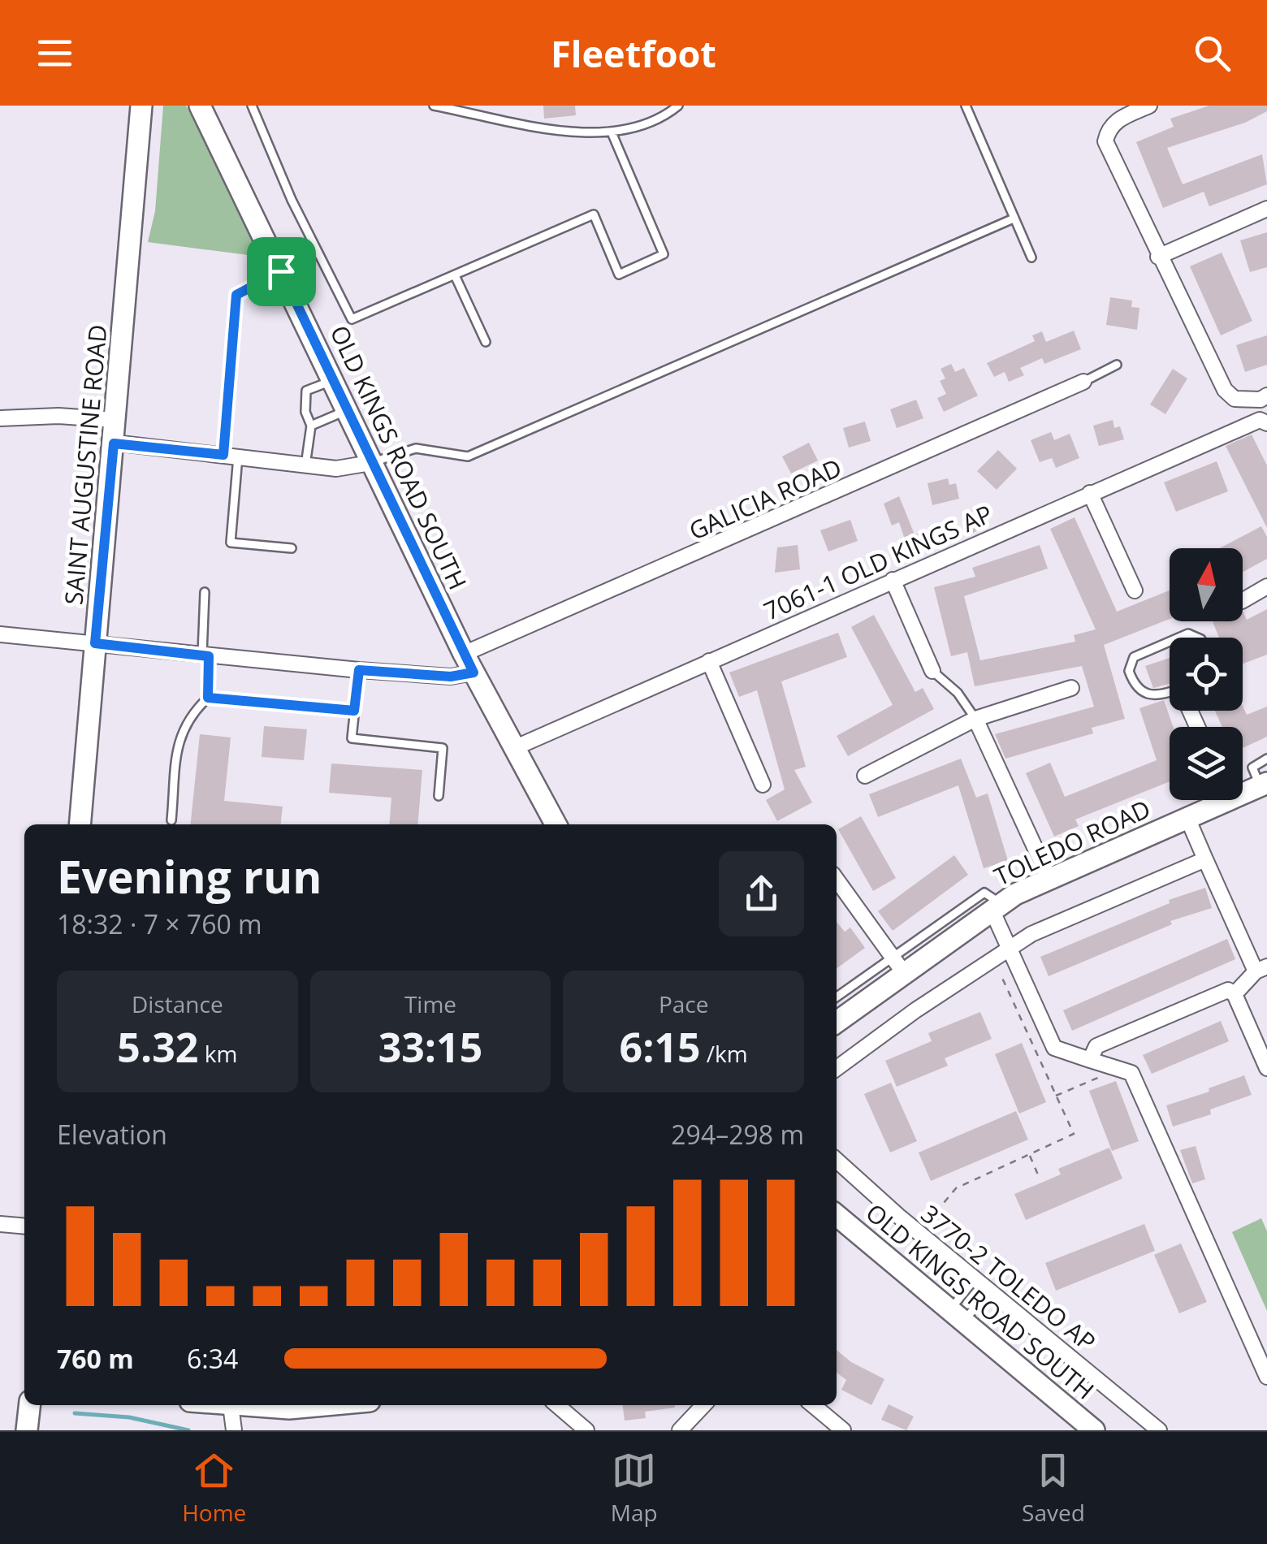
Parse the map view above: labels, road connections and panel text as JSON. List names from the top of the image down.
{
  "streets": {
    "street": [
      "OLD KINGS ROAD SOUTH",
      "SAINT AUGUSTINE ROAD",
      "GALICIA ROAD",
      "7061-1 OLD KINGS AP",
      "TOLEDO ROAD",
      "3770-2 TOLEDO AP"
    ]
  },
  "crossings": [
    ["OLD KINGS ROAD SOUTH", "GALICIA ROAD"],
    ["OLD KINGS ROAD SOUTH", "7061-1 OLD KINGS AP"],
    ["SAINT AUGUSTINE ROAD", "GALICIA ROAD"]
  ],
  "north": "top",
  "page": {
    "header": "Fleetfoot",
    "heading": ["Evening run", "18:32 · 7 × 760 m"],
    "stats": [
      ["Distance", "5.32 km"],
      ["Time", "33:15"],
      ["Pace", "6:15 /km"]
    ],
    "chart": ["Elevation", "294–298 m"],
    "list": [
      {
        "name": "760 m",
        "note": "6:34"
      }
    ],
    "tabs": ["Home", "Map", "Saved"]
  }
}
